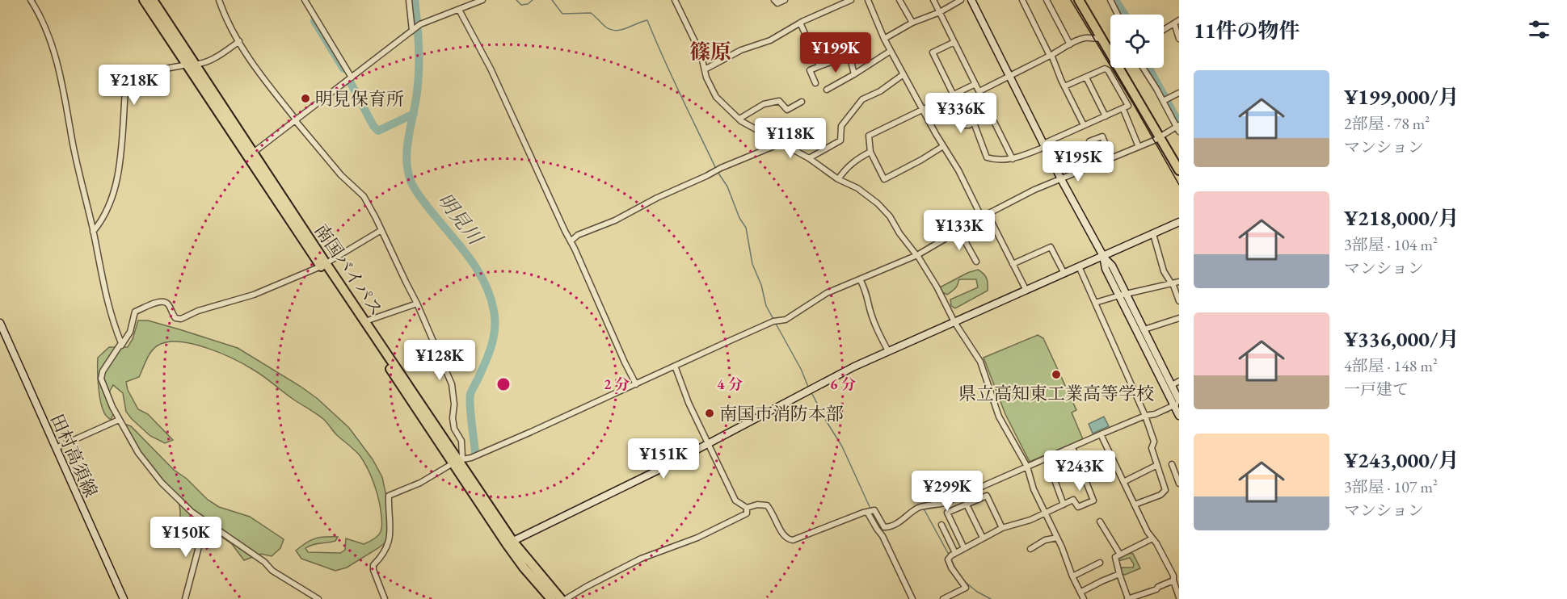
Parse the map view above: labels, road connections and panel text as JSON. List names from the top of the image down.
{
  "streets": {
    "highway": ["南国バイパス"],
    "street": ["田村高須線"]
  },
  "districts": ["篠原"],
  "water": ["明見川"],
  "places": ["明見保育所", "県立高知東工業高等学校", "南国市消防本部"],
  "page": {
    "heading": "11件の物件",
    "price": [
      "¥199K",
      "¥218K",
      "¥336K",
      "¥118K",
      "¥195K",
      "¥133K",
      "¥128K",
      "¥151K",
      "¥243K",
      "¥299K",
      "¥150K"
    ],
    "list": [
      {
        "name": "¥199,000/月",
        "note": "2部屋 · 78 m² · マンション"
      },
      {
        "name": "¥218,000/月",
        "note": "3部屋 · 104 m² · マンション"
      },
      {
        "name": "¥336,000/月",
        "note": "4部屋 · 148 m² · 一戸建て"
      },
      {
        "name": "¥243,000/月",
        "note": "3部屋 · 107 m² · マンション"
      }
    ]
  },
  "rings": ["2 分", "4 分", "6 分"]
}
